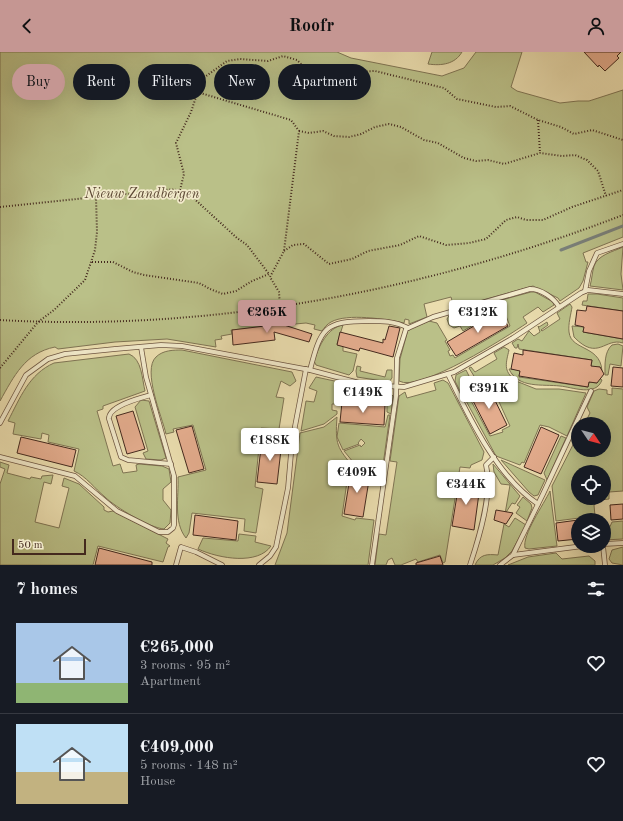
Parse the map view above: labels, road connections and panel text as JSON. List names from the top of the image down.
{
  "parks": ["Nieuw Zandbergen"],
  "scale_bar": "50 m",
  "north": "bottom right",
  "page": {
    "header": "Roofr",
    "chip": [
      "Buy",
      "Rent",
      "Filters",
      "New",
      "Apartment"
    ],
    "price": [
      "€265K",
      "€312K",
      "€391K",
      "€149K",
      "€188K",
      "€409K",
      "€344K"
    ],
    "scale": "50 m",
    "heading": "7 homes",
    "list": [
      {
        "name": "€265,000",
        "note": "3 rooms · 95 m² · Apartment"
      },
      {
        "name": "€409,000",
        "note": "5 rooms · 148 m² · House"
      }
    ]
  }
}
